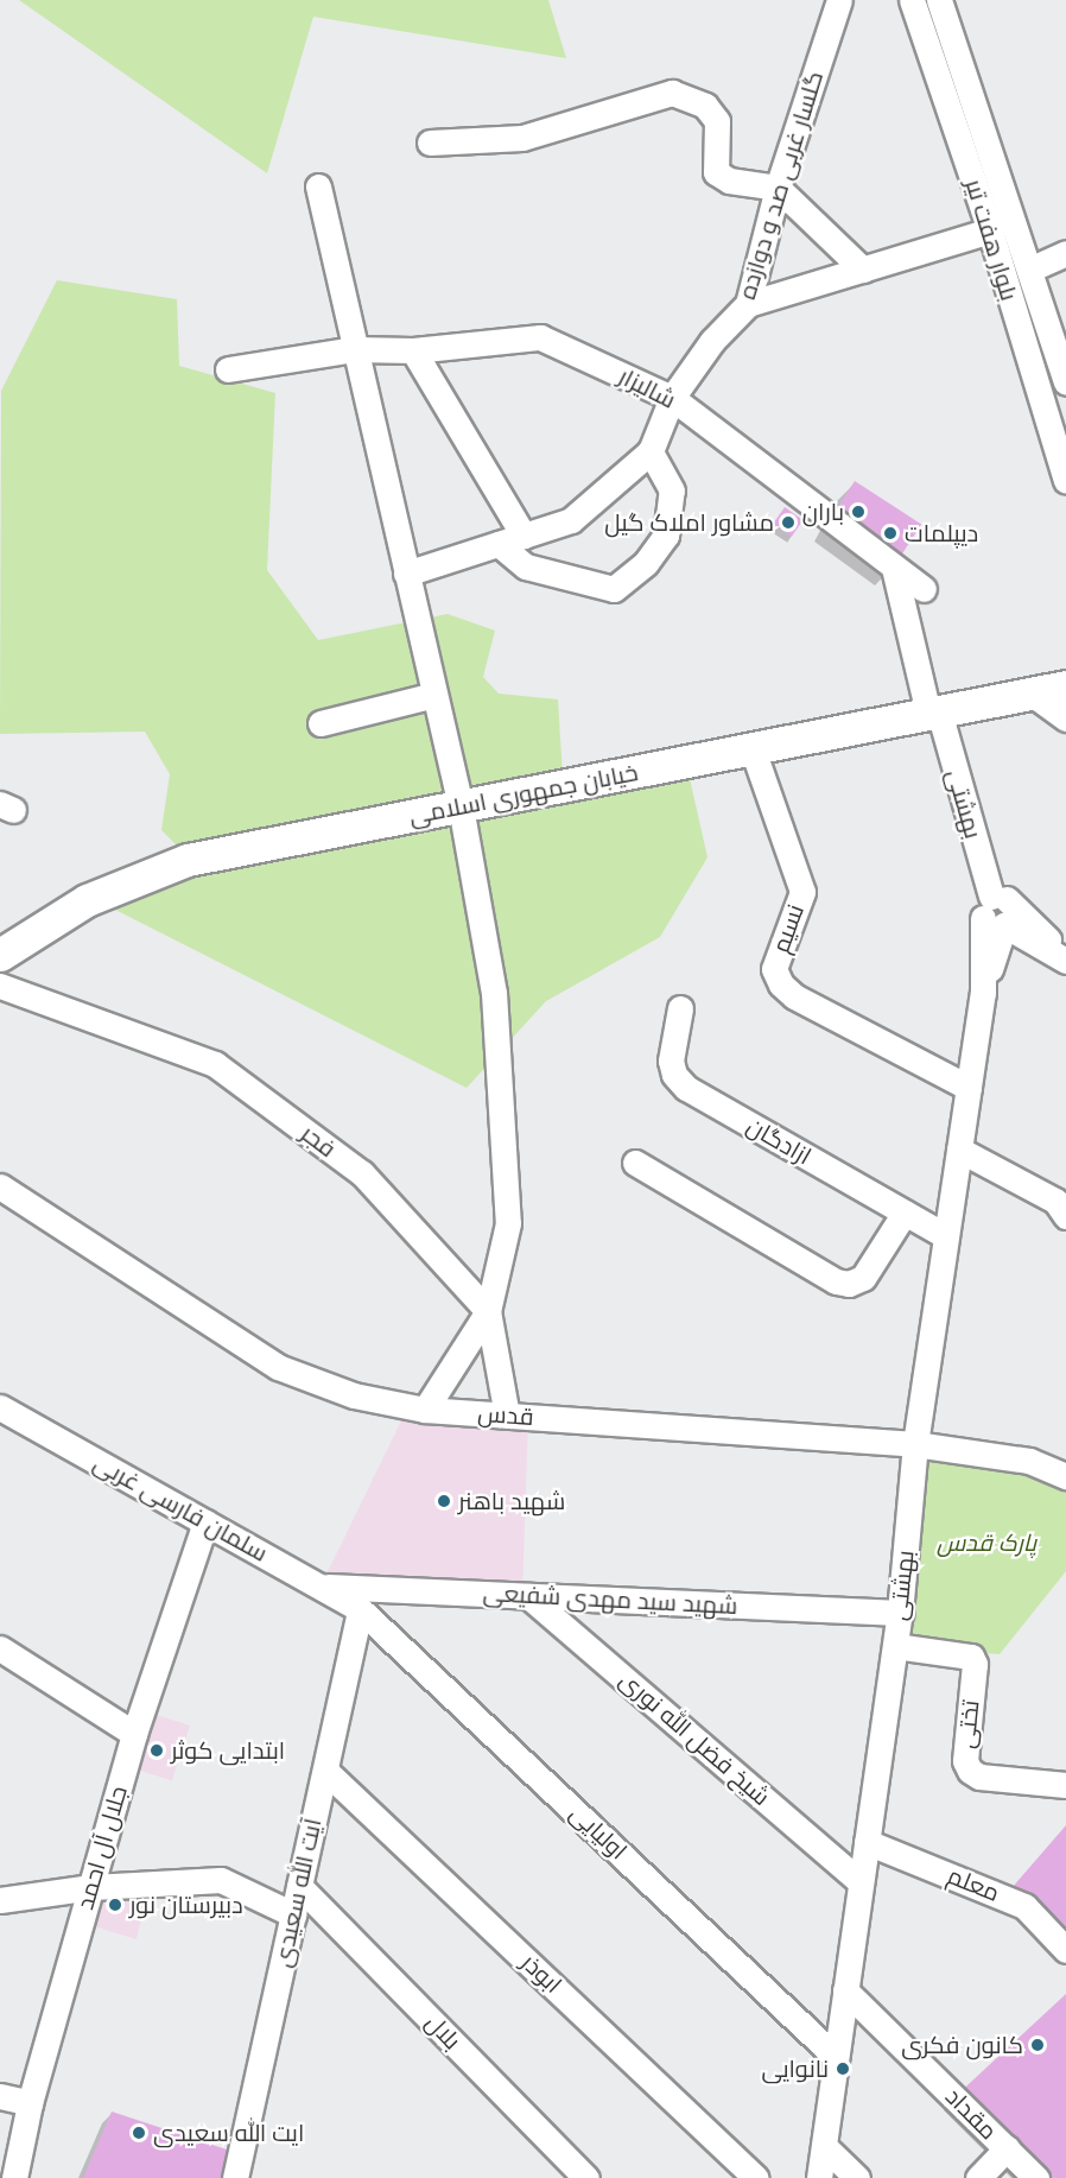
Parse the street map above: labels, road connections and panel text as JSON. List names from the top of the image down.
{
  "streets": {
    "main road": ["خیابان جمهوری اسلامی"],
    "street": [
      "گلسار غربی صد و دوازده",
      "بلوار هفت تیر",
      "شالیزار",
      "بهشتی",
      "نسیم",
      "فجر",
      "ازادگان",
      "قدس",
      "سلمان فارسی غربی",
      "شهید سید مهدی شفیعی",
      "تختی",
      "شیخ فضل الله نوری",
      "اولیایی",
      "جلال آل احمد",
      "معلم",
      "آیت الله سعیدی",
      "ابوذر",
      "بلال",
      "مقداد"
    ]
  },
  "crossings": [
    ["گلسار غربی صد و دوازده", "شالیزار"],
    ["خیابان جمهوری اسلامی", "بهشتی"],
    ["خیابان جمهوری اسلامی", "نسیم"],
    ["بهشتی", "نسیم"],
    ["بهشتی", "ازادگان"],
    ["بهشتی", "قدس"],
    ["بهشتی", "شهید سید مهدی شفیعی"],
    ["بهشتی", "تختی"],
    ["بهشتی", "شیخ فضل الله نوری"],
    ["بهشتی", "اولیایی"],
    ["بهشتی", "معلم"],
    ["بهشتی", "مقداد"],
    ["سلمان فارسی غربی", "شهید سید مهدی شفیعی"],
    ["سلمان فارسی غربی", "اولیایی"],
    ["سلمان فارسی غربی", "جلال آل احمد"],
    ["سلمان فارسی غربی", "آیت الله سعیدی"],
    ["شهید سید مهدی شفیعی", "شیخ فضل الله نوری"],
    ["اولیایی", "آیت الله سعیدی"],
    ["آیت الله سعیدی", "ابوذر"],
    ["آیت الله سعیدی", "بلال"]
  ],
  "parks": ["پارک قدس"],
  "places": [
    "باران",
    "مشاور املاک گیل",
    "دیپلمات",
    "شهید باهنر",
    "ابتدایی کوثر",
    "دبیرستان نور",
    "کانون فکری",
    "نانوایی",
    "ایت الله سعیدی"
  ]
}
